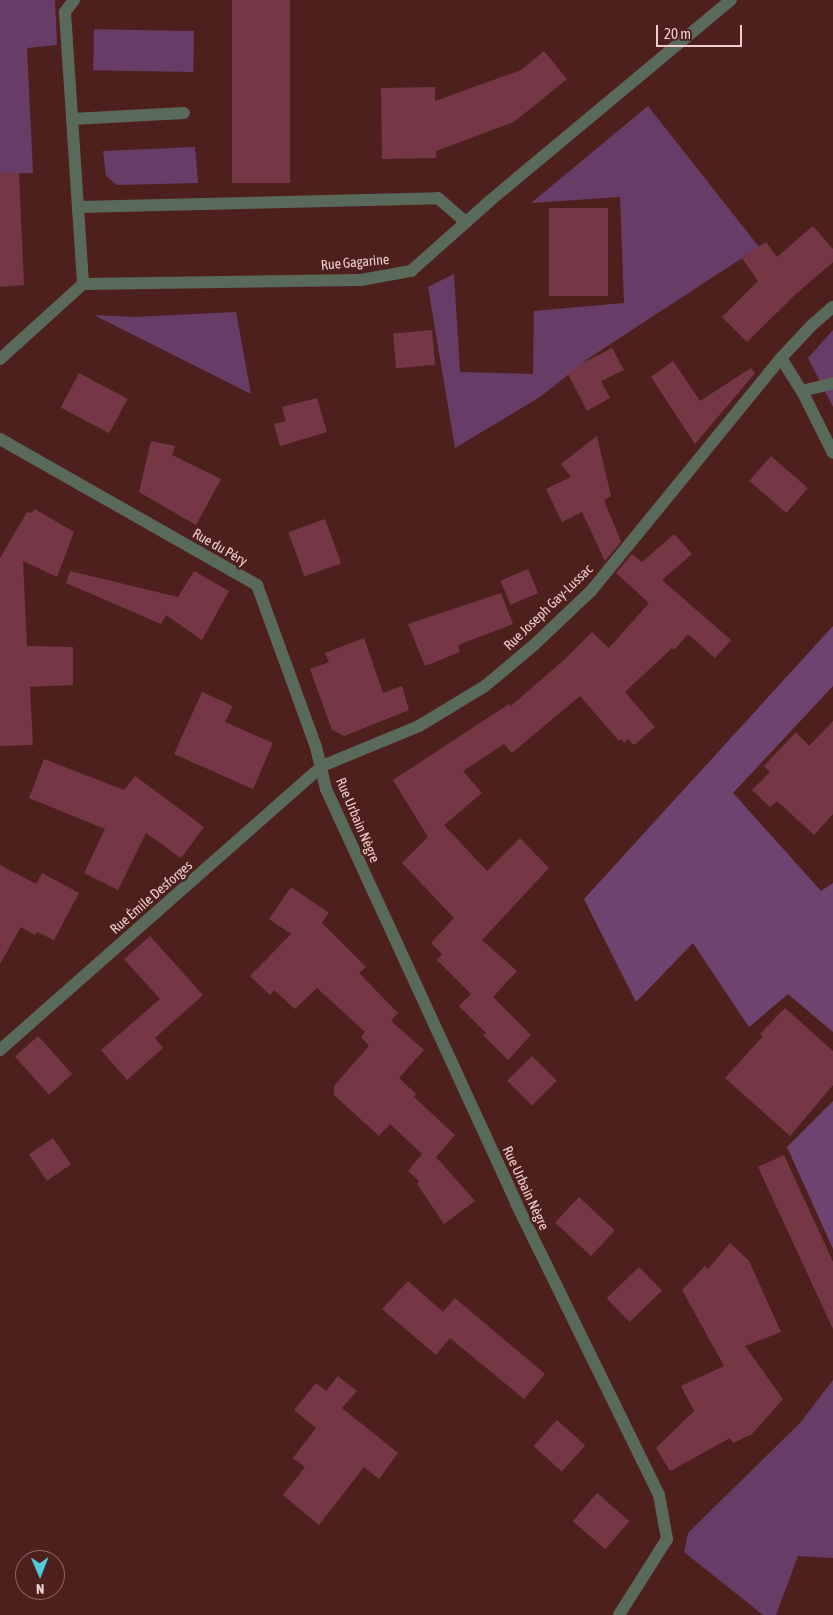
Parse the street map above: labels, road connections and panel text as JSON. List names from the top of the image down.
{
  "streets": {
    "street": [
      "Rue Gagarine",
      "Rue du Péry",
      "Rue Joseph Gay-Lussac",
      "Rue Urbain Nègre",
      "Rue Émile Desforges"
    ]
  },
  "crossings": [
    ["Rue du Péry", "Rue Joseph Gay-Lussac"],
    ["Rue du Péry", "Rue Urbain Nègre"],
    ["Rue du Péry", "Rue Émile Desforges"],
    ["Rue Joseph Gay-Lussac", "Rue Urbain Nègre"],
    ["Rue Joseph Gay-Lussac", "Rue Émile Desforges"],
    ["Rue Urbain Nègre", "Rue Émile Desforges"]
  ],
  "scale_bar": "20 m",
  "north": "bottom"
}
